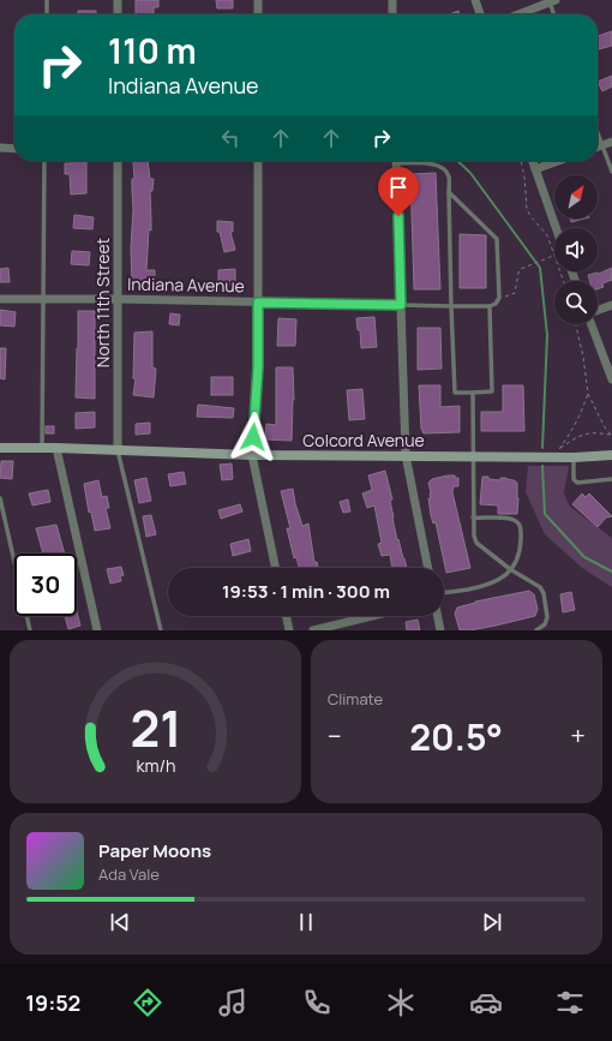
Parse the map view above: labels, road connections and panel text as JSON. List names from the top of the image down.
{
  "streets": {
    "street": ["Indiana Avenue", "North 11th Street", "Colcord Avenue"]
  },
  "crossings": [
    ["Indiana Avenue", "North 11th Street"],
    ["North 11th Street", "Colcord Avenue"]
  ],
  "north": "top right",
  "page": {
    "turn": ["110 m", "Indiana Avenue"],
    "limit": "30",
    "trip": "19:53 · 1 min · 300 m",
    "tile": "Climate",
    "heat": ["−", "20.5°", "+"],
    "song": ["Paper Moons", "Ada Vale"],
    "tabs": "19:52",
    "gauge": ["21", "km/h"]
  }
}
